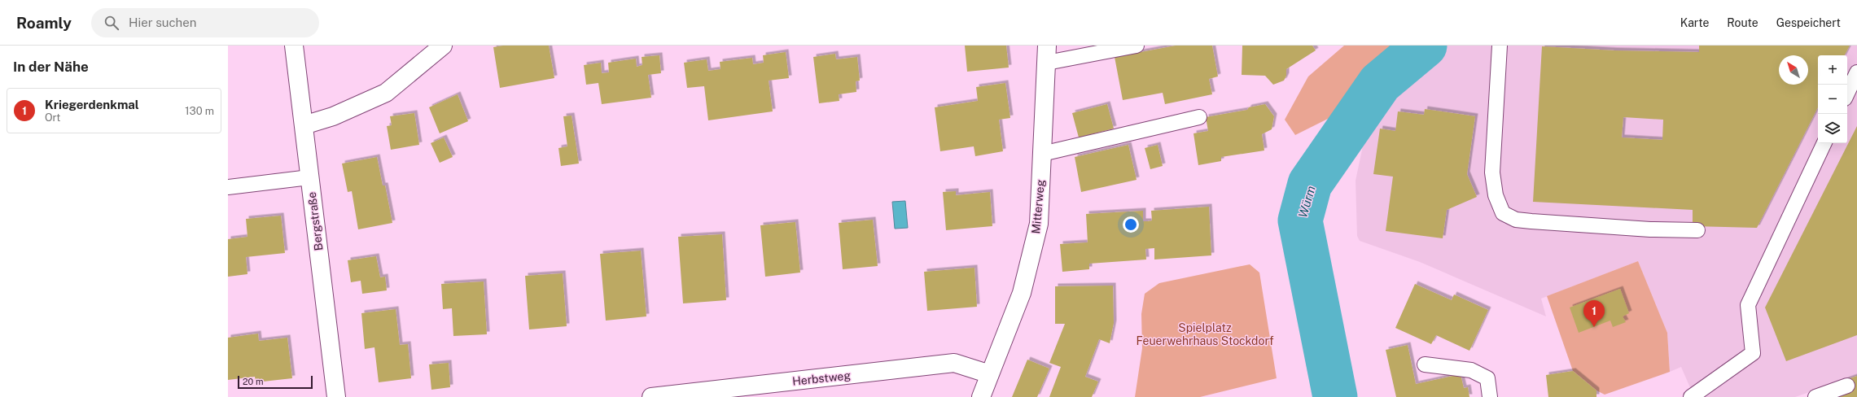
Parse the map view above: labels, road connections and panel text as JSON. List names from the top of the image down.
{
  "streets": {
    "street": ["Mitterweg", "Bergstraße", "Herbstweg"]
  },
  "crossings": [
    ["Mitterweg", "Herbstweg"]
  ],
  "water": ["Würm"],
  "parks": ["Spielplatz Feuerwehrhaus Stockdorf"],
  "scale_bar": "20 m",
  "north": "top left",
  "page": {
    "header": "Roamly",
    "search": "Hier suchen",
    "nav": ["Karte", "Route", "Gespeichert"],
    "heading": "In der Nähe",
    "map_buttons": ["+", "−"],
    "list": [
      {
        "mark": "1",
        "name": "Kriegerdenkmal",
        "note": "Ort",
        "value": "130 m"
      }
    ],
    "pins": "1",
    "scale": "20 m"
  }
}
